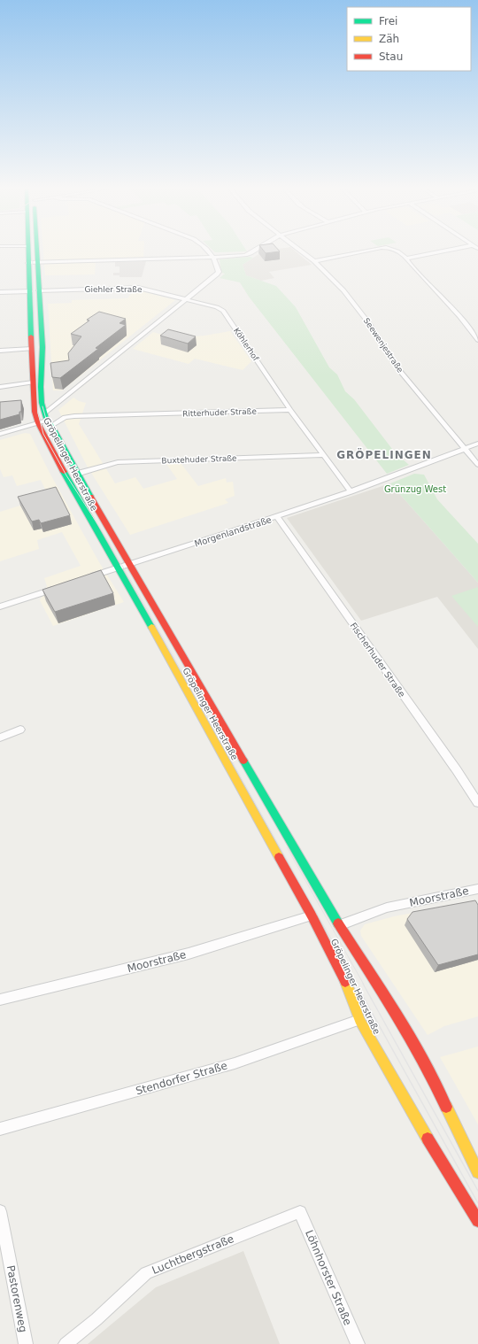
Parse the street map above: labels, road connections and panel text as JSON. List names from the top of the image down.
{
  "streets": {
    "main road": ["Gröpelinger Heerstraße"],
    "street": [
      "Giehler Straße",
      "Köhlerhof",
      "Seewenjestraße",
      "Ritterhuder Straße",
      "Buxtehuder Straße",
      "Morgenlandstraße",
      "Fischerhuder Straße",
      "Moorstraße",
      "Stendorfer Straße",
      "Luchtbergstraße",
      "Löhnhorster Straße",
      "Pastorenweg"
    ]
  },
  "crossings": [
    ["Giehler Straße", "Köhlerhof"],
    ["Giehler Straße", "Gröpelinger Heerstraße"],
    ["Köhlerhof", "Ritterhuder Straße"],
    ["Seewenjestraße", "Morgenlandstraße"],
    ["Ritterhuder Straße", "Gröpelinger Heerstraße"],
    ["Buxtehuder Straße", "Gröpelinger Heerstraße"],
    ["Gröpelinger Heerstraße", "Morgenlandstraße"],
    ["Gröpelinger Heerstraße", "Moorstraße"],
    ["Gröpelinger Heerstraße", "Stendorfer Straße"],
    ["Morgenlandstraße", "Fischerhuder Straße"],
    ["Luchtbergstraße", "Löhnhorster Straße"]
  ],
  "districts": ["GRÖPELINGEN"],
  "parks": ["Grünzug West"],
  "legend": ["Frei", "Zäh", "Stau"]
}
